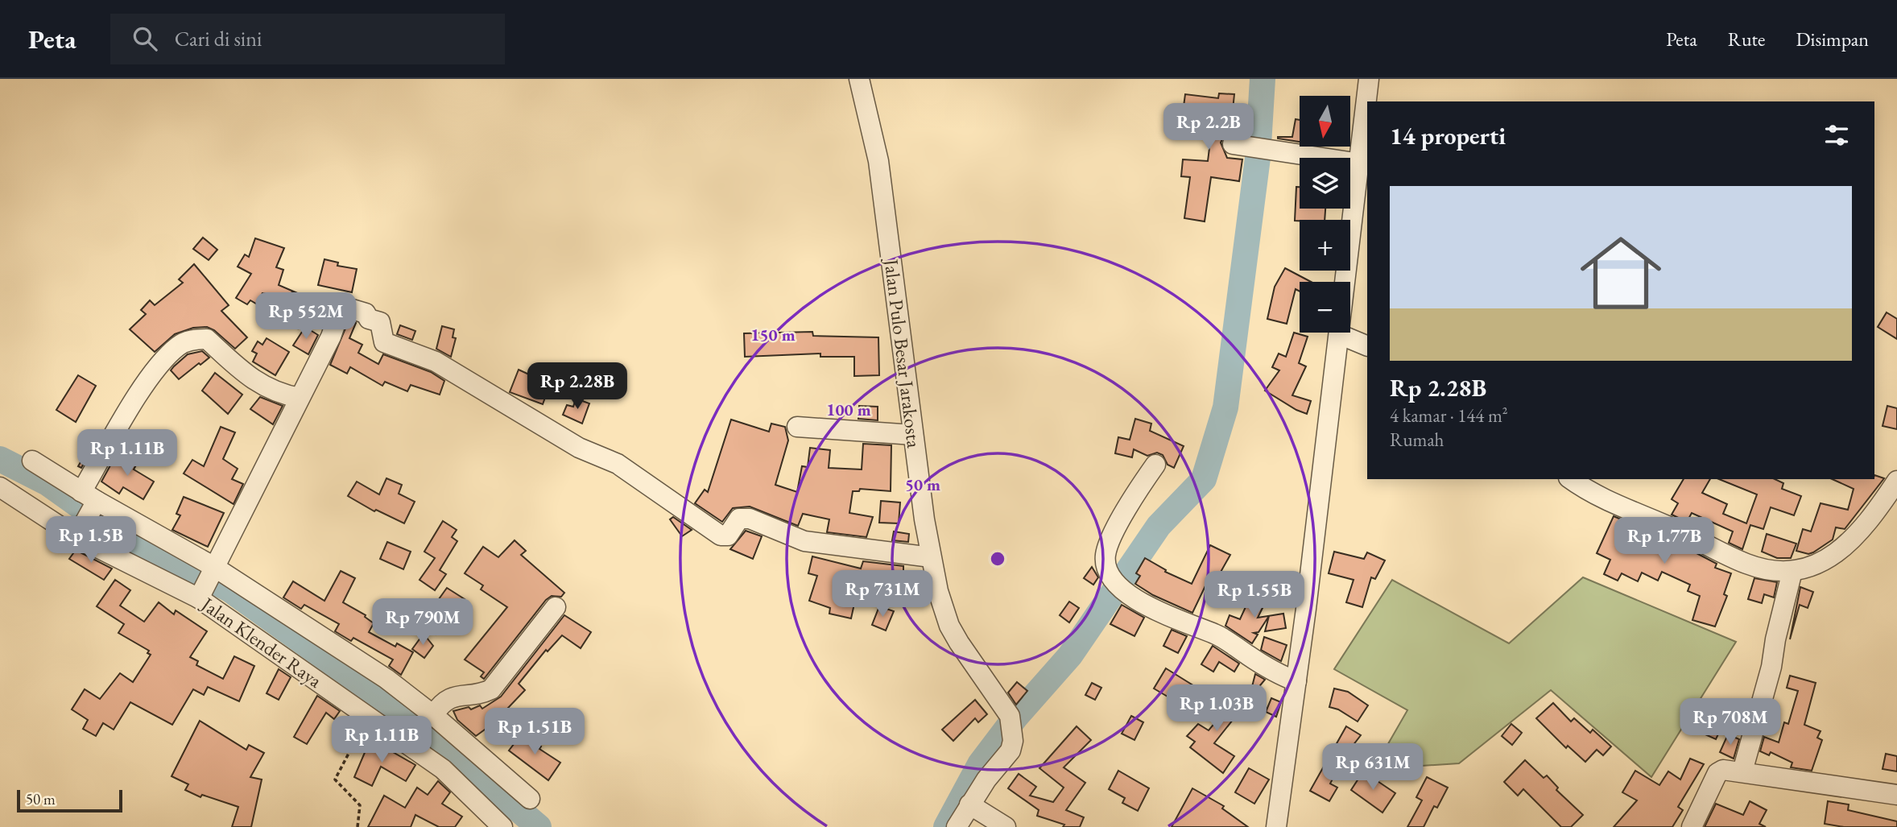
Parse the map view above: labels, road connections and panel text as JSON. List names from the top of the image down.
{
  "streets": {
    "street": ["Jalan Pulo Besar Jarakosta", "Jalan Klender Raya"]
  },
  "scale_bar": "50 m",
  "north": "bottom",
  "page": {
    "header": "Peta",
    "search": "Cari di sini",
    "nav": ["Peta", "Rute", "Disimpan"],
    "map_buttons": ["+", "−"],
    "heading": "14 properti",
    "price": [
      "Rp 2.2B",
      "Rp 552M",
      "Rp 2.28B",
      "Rp 1.11B",
      "Rp 1.5B",
      "Rp 1.77B",
      "Rp 731M",
      "Rp 1.55B",
      "Rp 790M",
      "Rp 1.03B",
      "Rp 708M",
      "Rp 1.51B",
      "Rp 1.11B",
      "Rp 631M"
    ],
    "list": [
      {
        "name": "Rp 2.28B",
        "note": "4 kamar · 144 m² · Rumah"
      }
    ],
    "scale": "50 m"
  },
  "rings": ["150 m", "100 m", "50 m"]
}
